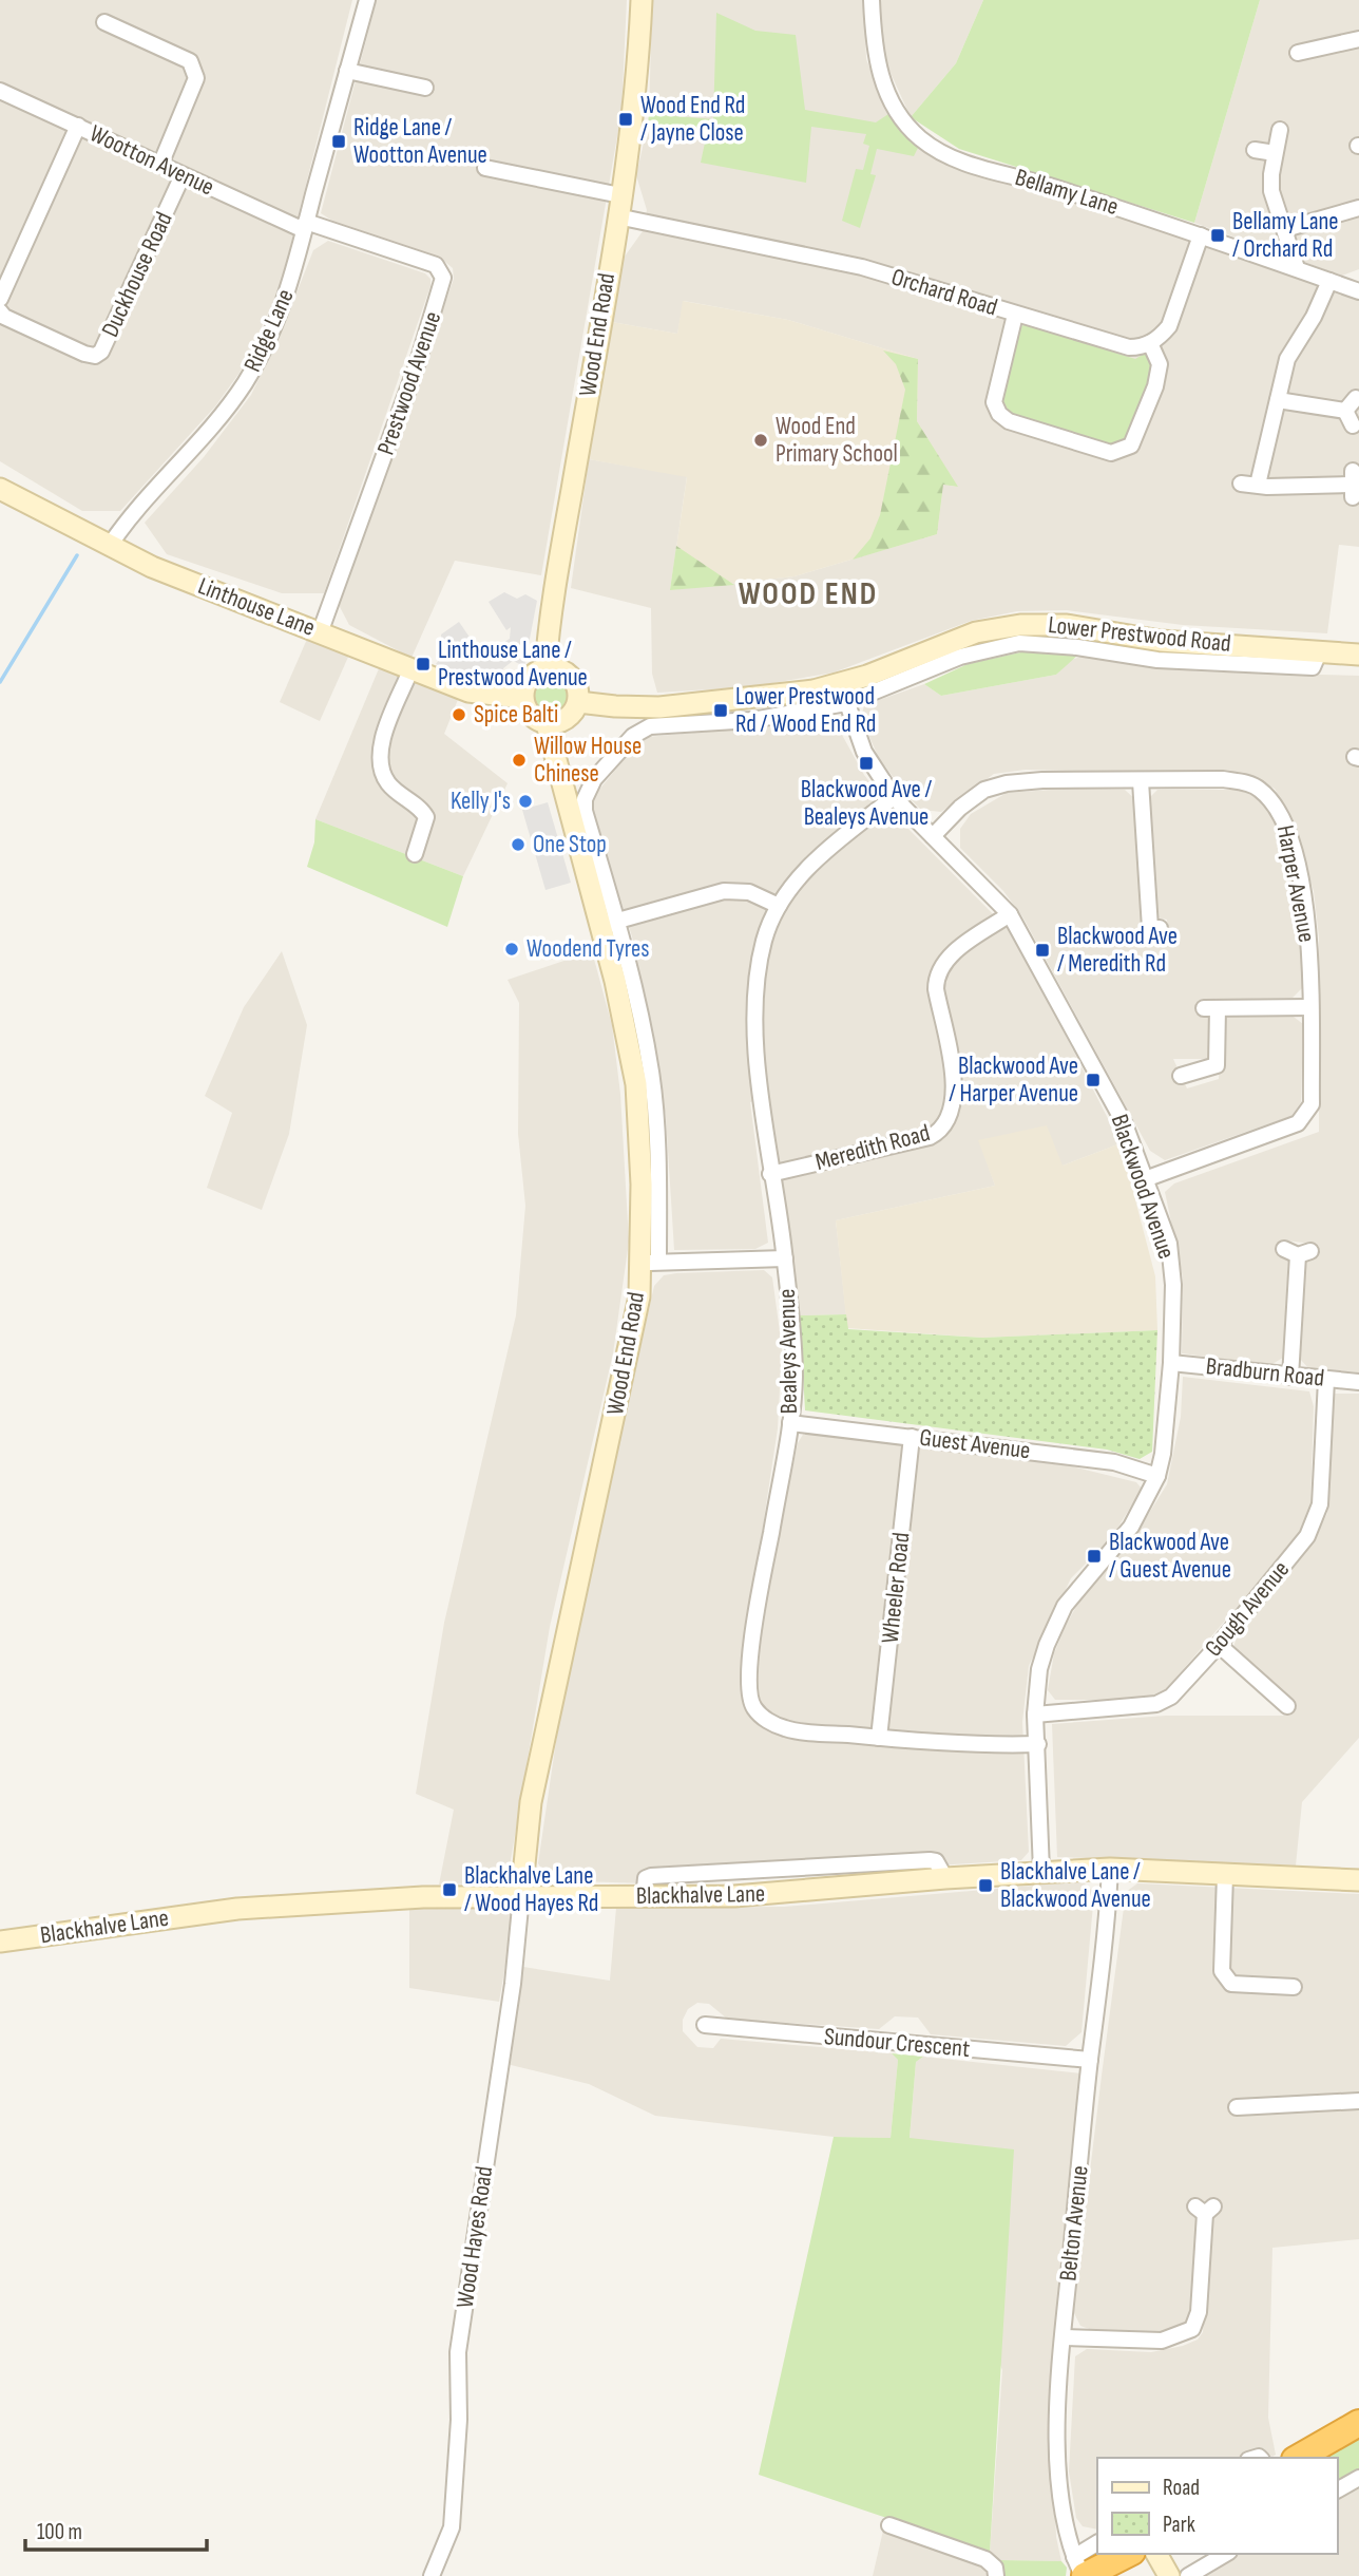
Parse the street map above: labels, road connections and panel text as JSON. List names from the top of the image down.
{
  "streets": {
    "street": [
      "Wootton Avenue",
      "Bellamy Lane",
      "Duckhouse Road",
      "Orchard Road",
      "Ridge Lane",
      "Wood End Road",
      "Prestwood Avenue",
      "Linthouse Lane",
      "Lower Prestwood Road",
      "Harper Avenue",
      "Meredith Road",
      "Blackwood Avenue",
      "Bealeys Avenue",
      "Bradburn Road",
      "Guest Avenue",
      "Wheeler Road",
      "Gough Avenue",
      "Blackhalve Lane",
      "Sundour Crescent",
      "Belton Avenue",
      "Wood Hayes Road"
    ]
  },
  "crossings": [
    ["Wootton Avenue", "Duckhouse Road"],
    ["Wootton Avenue", "Ridge Lane"],
    ["Wootton Avenue", "Prestwood Avenue"],
    ["Orchard Road", "Wood End Road"],
    ["Ridge Lane", "Prestwood Avenue"],
    ["Ridge Lane", "Linthouse Lane"],
    ["Wood End Road", "Linthouse Lane"],
    ["Wood End Road", "Lower Prestwood Road"],
    ["Wood End Road", "Blackhalve Lane"],
    ["Wood End Road", "Wood Hayes Road"],
    ["Prestwood Avenue", "Linthouse Lane"],
    ["Linthouse Lane", "Lower Prestwood Road"],
    ["Lower Prestwood Road", "Blackwood Avenue"],
    ["Harper Avenue", "Blackwood Avenue"],
    ["Meredith Road", "Blackwood Avenue"],
    ["Meredith Road", "Bealeys Avenue"],
    ["Blackwood Avenue", "Bealeys Avenue"],
    ["Blackwood Avenue", "Bradburn Road"],
    ["Blackwood Avenue", "Guest Avenue"],
    ["Blackwood Avenue", "Gough Avenue"],
    ["Blackwood Avenue", "Blackhalve Lane"],
    ["Bealeys Avenue", "Guest Avenue"],
    ["Bealeys Avenue", "Wheeler Road"],
    ["Bradburn Road", "Gough Avenue"],
    ["Guest Avenue", "Wheeler Road"],
    ["Blackhalve Lane", "Belton Avenue"],
    ["Blackhalve Lane", "Wood Hayes Road"],
    ["Sundour Crescent", "Belton Avenue"]
  ],
  "districts": ["WOOD END"],
  "places": {
    "transit": [
      "Wood End Rd / Jayne Close",
      "Ridge Lane / Wootton Avenue",
      "Bellamy Lane / Orchard Rd",
      "Linthouse Lane / Prestwood Avenue",
      "Lower Prestwood Rd / Wood End Rd",
      "Blackwood Ave / Bealeys Avenue",
      "Blackwood Ave / Meredith Rd",
      "Blackwood Ave / Harper Avenue",
      "Blackwood Ave / Guest Avenue",
      "Blackhalve Lane / Blackwood Avenue",
      "Blackhalve Lane / Wood Hayes Rd"
    ],
    "other": [
      "Wood End Primary School",
      "Spice Balti",
      "Willow House Chinese",
      "Kelly J's",
      "One Stop",
      "Woodend Tyres"
    ]
  },
  "legend": ["Road", "Park"],
  "scale_bar": "100 m"
}
